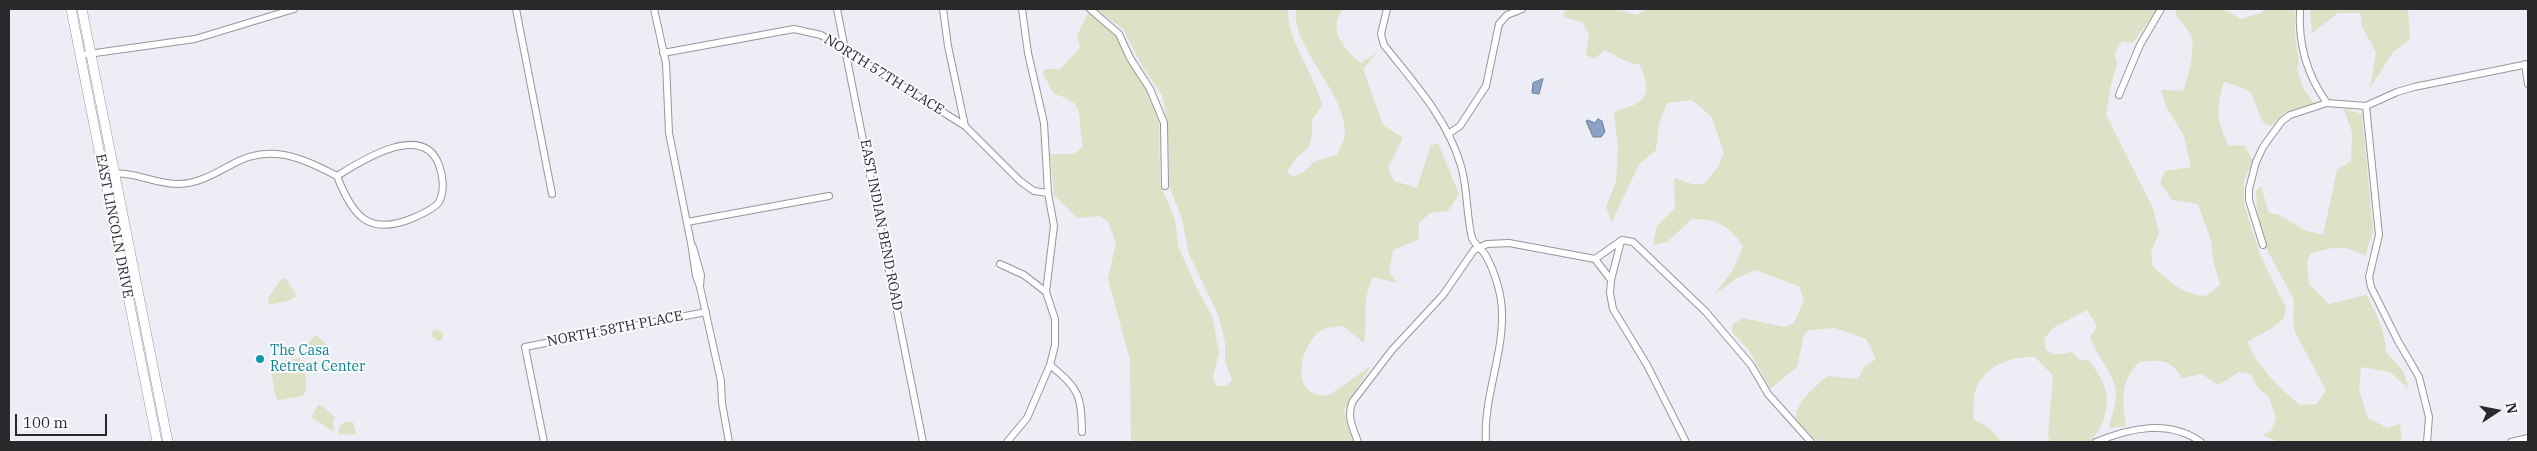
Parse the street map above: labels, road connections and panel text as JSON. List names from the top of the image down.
{
  "streets": {
    "main road": ["EAST LINCOLN DRIVE"],
    "street": ["NORTH 57TH PLACE", "EAST INDIAN BEND ROAD", "NORTH 58TH PLACE"]
  },
  "crossings": [
    ["NORTH 57TH PLACE", "EAST INDIAN BEND ROAD"]
  ],
  "places": ["The Casa Retreat Center"],
  "scale_bar": "100 m",
  "north": "right"
}
